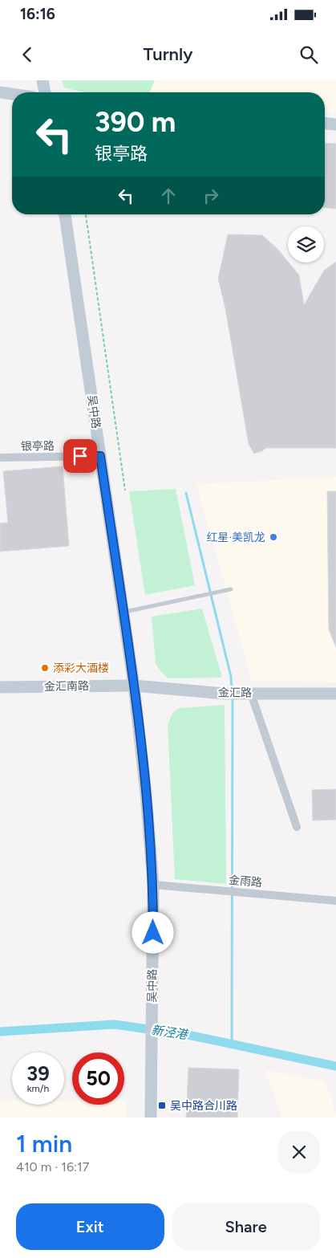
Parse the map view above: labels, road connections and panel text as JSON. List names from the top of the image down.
{
  "streets": {
    "main road": ["吴中路", "金汇南路", "金汇路"],
    "street": ["银亭路", "金雨路"]
  },
  "crossings": [
    ["吴中路", "银亭路"],
    ["吴中路", "金汇南路"],
    ["吴中路", "金汇路"],
    ["吴中路", "金雨路"],
    ["金汇南路", "金汇路"]
  ],
  "water": ["新泾港"],
  "places": {
    "other": ["红星·美凯龙", "添彩大酒楼"],
    "transit": ["吴中路合川路"]
  },
  "page": {
    "status": "16:16",
    "header": "Turnly",
    "turn": ["390 m", "银亭路"],
    "speed": "39 km/h",
    "limit": "50",
    "heading": ["1 min", "410 m · 16:17"],
    "buttons": ["Exit", "Share"]
  }
}
